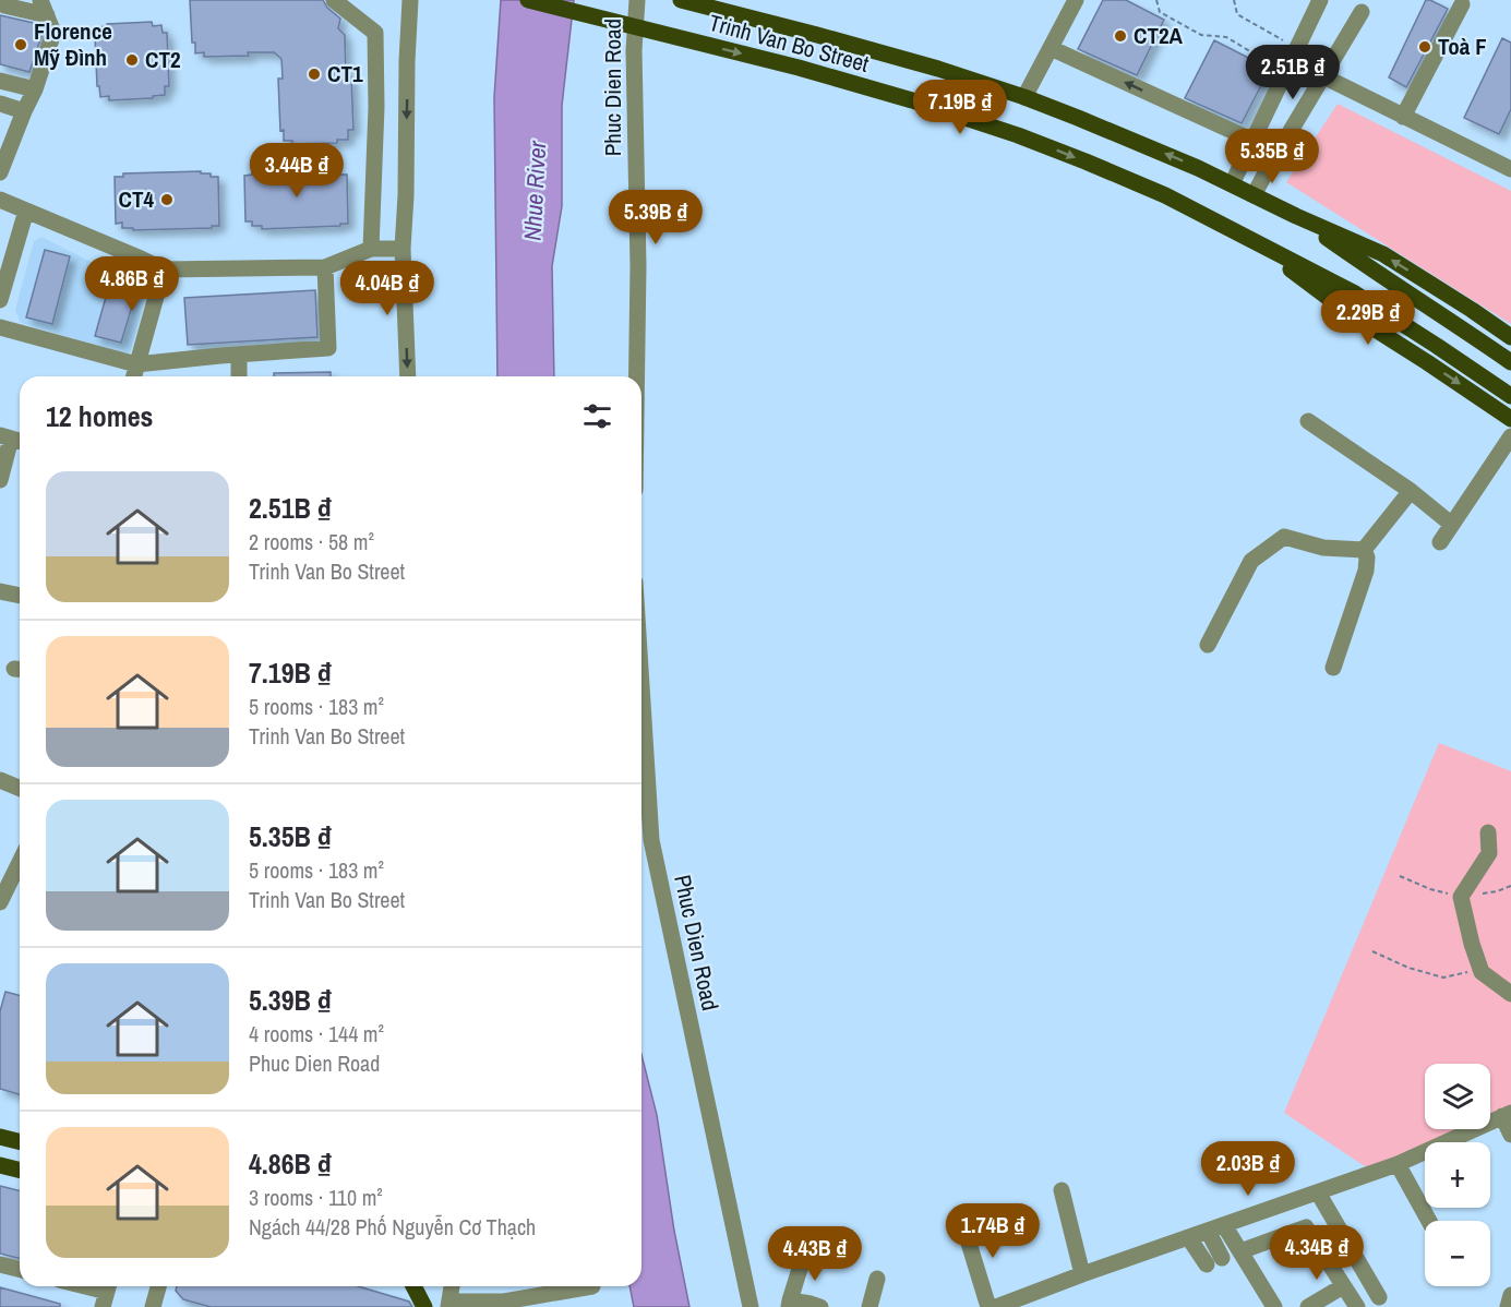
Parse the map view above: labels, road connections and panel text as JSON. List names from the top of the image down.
{
  "streets": {
    "main road": ["Trinh Van Bo Street"],
    "street": ["Phuc Dien Road"]
  },
  "crossings": [
    ["Trinh Van Bo Street", "Phuc Dien Road"]
  ],
  "water": ["Nhue River"],
  "places": [
    "CT2A",
    "Florence Mỹ Đình",
    "Toà F",
    "CT2",
    "CT1",
    "CT4"
  ],
  "page": {
    "price": [
      "2.51B ₫",
      "7.19B ₫",
      "5.35B ₫",
      "3.44B ₫",
      "5.39B ₫",
      "4.86B ₫",
      "4.04B ₫",
      "2.29B ₫",
      "2.03B ₫",
      "1.74B ₫",
      "4.34B ₫",
      "4.43B ₫"
    ],
    "heading": "12 homes",
    "list": [
      {
        "name": "2.51B ₫",
        "note": "2 rooms · 58 m² · Trinh Van Bo Street"
      },
      {
        "name": "7.19B ₫",
        "note": "5 rooms · 183 m² · Trinh Van Bo Street"
      },
      {
        "name": "5.35B ₫",
        "note": "5 rooms · 183 m² · Trinh Van Bo Street"
      },
      {
        "name": "5.39B ₫",
        "note": "4 rooms · 144 m² · Phuc Dien Road"
      },
      {
        "name": "4.86B ₫",
        "note": "3 rooms · 110 m² · Ngách 44/28 Phố Nguyễn Cơ Thạch"
      }
    ],
    "map_buttons": ["+", "−"]
  }
}
